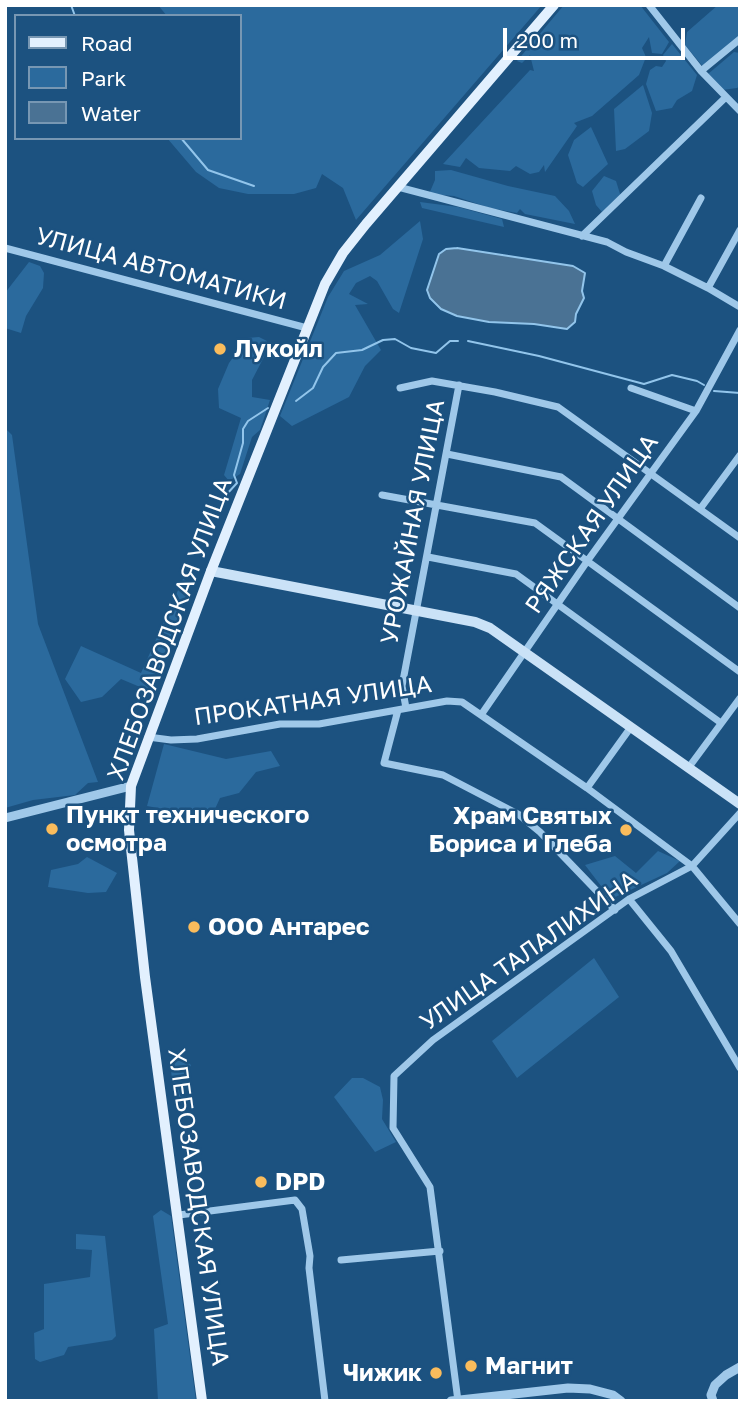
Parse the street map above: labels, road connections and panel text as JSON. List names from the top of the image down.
{
  "streets": {
    "main road": ["ХЛЕБОЗАВОДСКАЯ УЛИЦА"],
    "street": [
      "УЛИЦА АВТОМАТИКИ",
      "УРОЖАЙНАЯ УЛИЦА",
      "РЯЖСКАЯ УЛИЦА",
      "ПРОКАТНАЯ УЛИЦА",
      "УЛИЦА ТАЛАЛИХИНА"
    ]
  },
  "crossings": [
    ["УЛИЦА АВТОМАТИКИ", "ХЛЕБОЗАВОДСКАЯ УЛИЦА"],
    ["УРОЖАЙНАЯ УЛИЦА", "ПРОКАТНАЯ УЛИЦА"],
    ["УРОЖАЙНАЯ УЛИЦА", "УЛИЦА ТАЛАЛИХИНА"],
    ["РЯЖСКАЯ УЛИЦА", "ПРОКАТНАЯ УЛИЦА"],
    ["ХЛЕБОЗАВОДСКАЯ УЛИЦА", "ПРОКАТНАЯ УЛИЦА"],
    ["ПРОКАТНАЯ УЛИЦА", "УЛИЦА ТАЛАЛИХИНА"]
  ],
  "places": [
    "Лукойл",
    "Пункт технического осмотра",
    "Храм Святых Бориса и Глеба",
    "ООО Антарес",
    "DPD",
    "Магнит",
    "Чижик"
  ],
  "legend": ["Road", "Park", "Water"],
  "scale_bar": "200 m"
}
